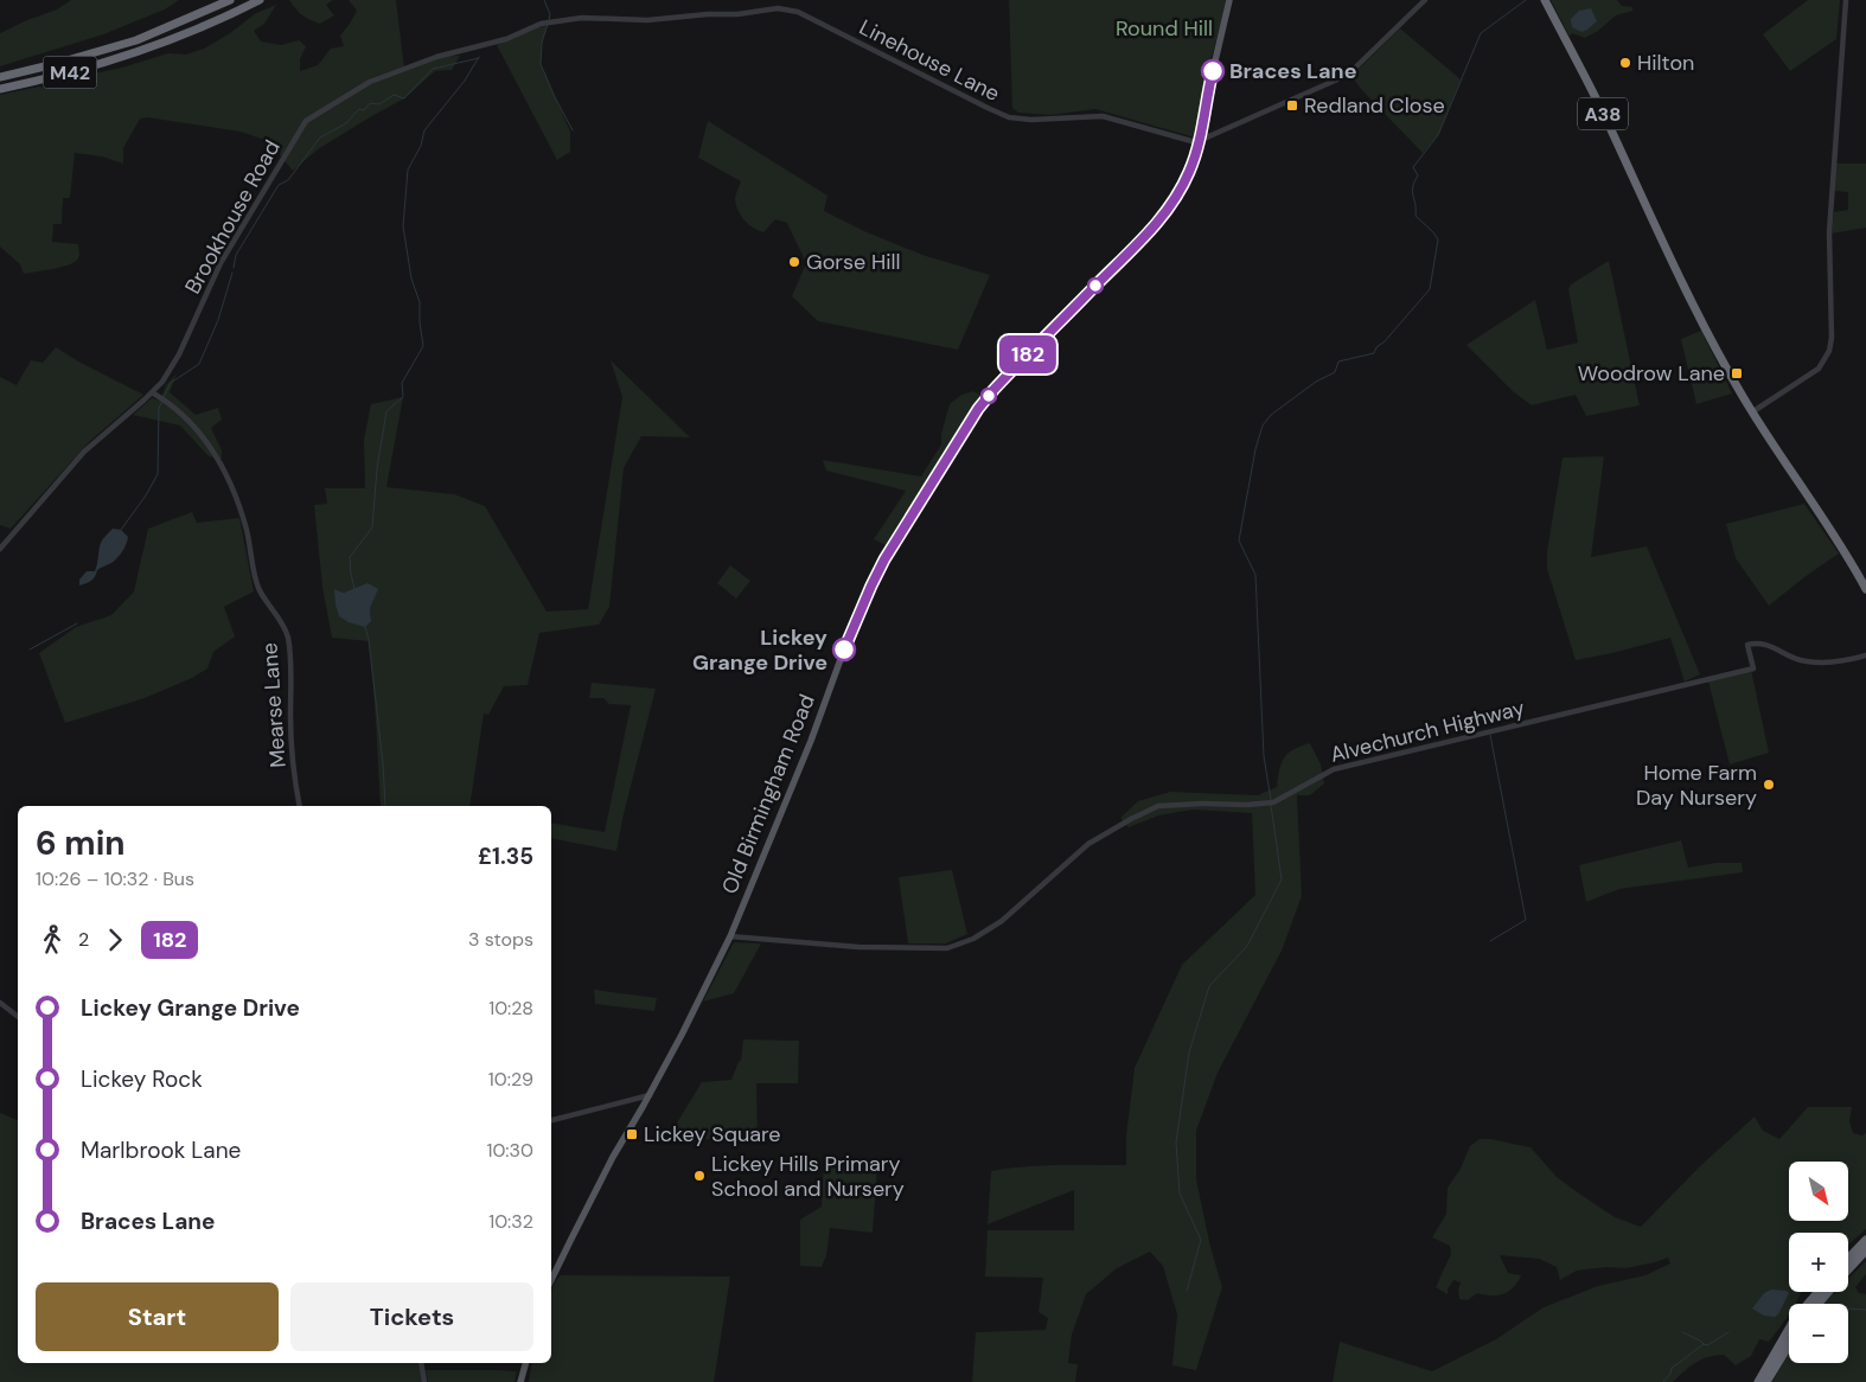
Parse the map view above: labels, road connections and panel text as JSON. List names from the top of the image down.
{
  "streets": {
    "highway": ["M42", "A38"],
    "main road": ["Old Birmingham Road"],
    "street": [
      "Linehouse Lane",
      "Brookhouse Road",
      "Mearse Lane",
      "Alvechurch Highway"
    ]
  },
  "crossings": [
    ["Linehouse Lane", "Brookhouse Road"],
    ["Linehouse Lane", "Old Birmingham Road"],
    ["Brookhouse Road", "Mearse Lane"],
    ["Alvechurch Highway", "Old Birmingham Road"]
  ],
  "parks": ["Round Hill"],
  "places": {
    "other": [
      "Hilton",
      "Braces Lane",
      "Gorse Hill",
      "Lickey Grange Drive",
      "Home Farm Day Nursery",
      "Lickey Hills Primary School and Nursery"
    ],
    "transit": ["Redland Close", "Woodrow Lane", "Lickey Square"]
  },
  "lines": ["bus line 182"],
  "north": "bottom right",
  "page": {
    "on_map": "182",
    "heading": ["6 min", "10:26 – 10:32 · Bus", "£1.35"],
    "legs": ["2", "182", "3 stops"],
    "list": [
      {
        "name": "Lickey Grange Drive",
        "value": "10:28"
      },
      {
        "name": "Lickey Rock",
        "value": "10:29"
      },
      {
        "name": "Marlbrook Lane",
        "value": "10:30"
      },
      {
        "name": "Braces Lane",
        "value": "10:32"
      }
    ],
    "map_buttons": ["+", "−"],
    "buttons": ["Start", "Tickets"]
  }
}
